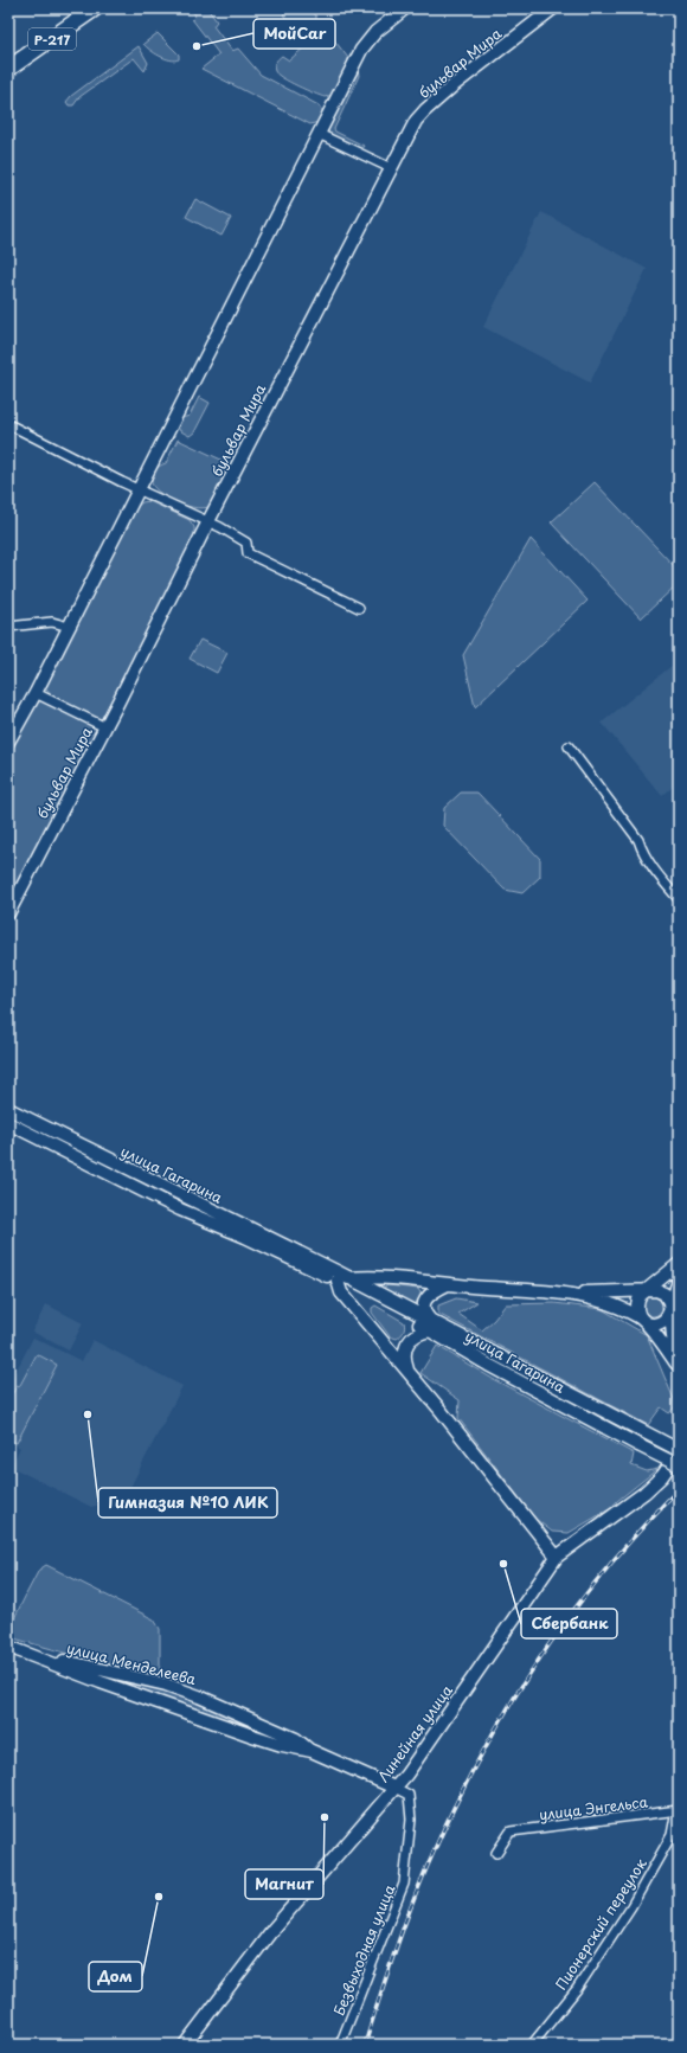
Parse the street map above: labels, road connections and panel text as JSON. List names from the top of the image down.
{
  "streets": {
    "highway": ["Р-217"],
    "main road": [
      "бульвар Мира",
      "улица Гагарина",
      "улица Менделеева",
      "Линейная улица"
    ],
    "street": ["улица Энгельса", "Пионерский переулок", "Безвыходная улица"]
  },
  "crossings": [
    ["улица Гагарина", "Линейная улица"],
    ["улица Менделеева", "Линейная улица"],
    ["улица Менделеева", "Безвыходная улица"],
    ["Линейная улица", "Безвыходная улица"],
    ["улица Энгельса", "Пионерский переулок"]
  ],
  "places": [
    "МойCar",
    "Гимназия №10 ЛИК",
    "Сбербанк",
    "Магнит",
    "Дом"
  ]
}
